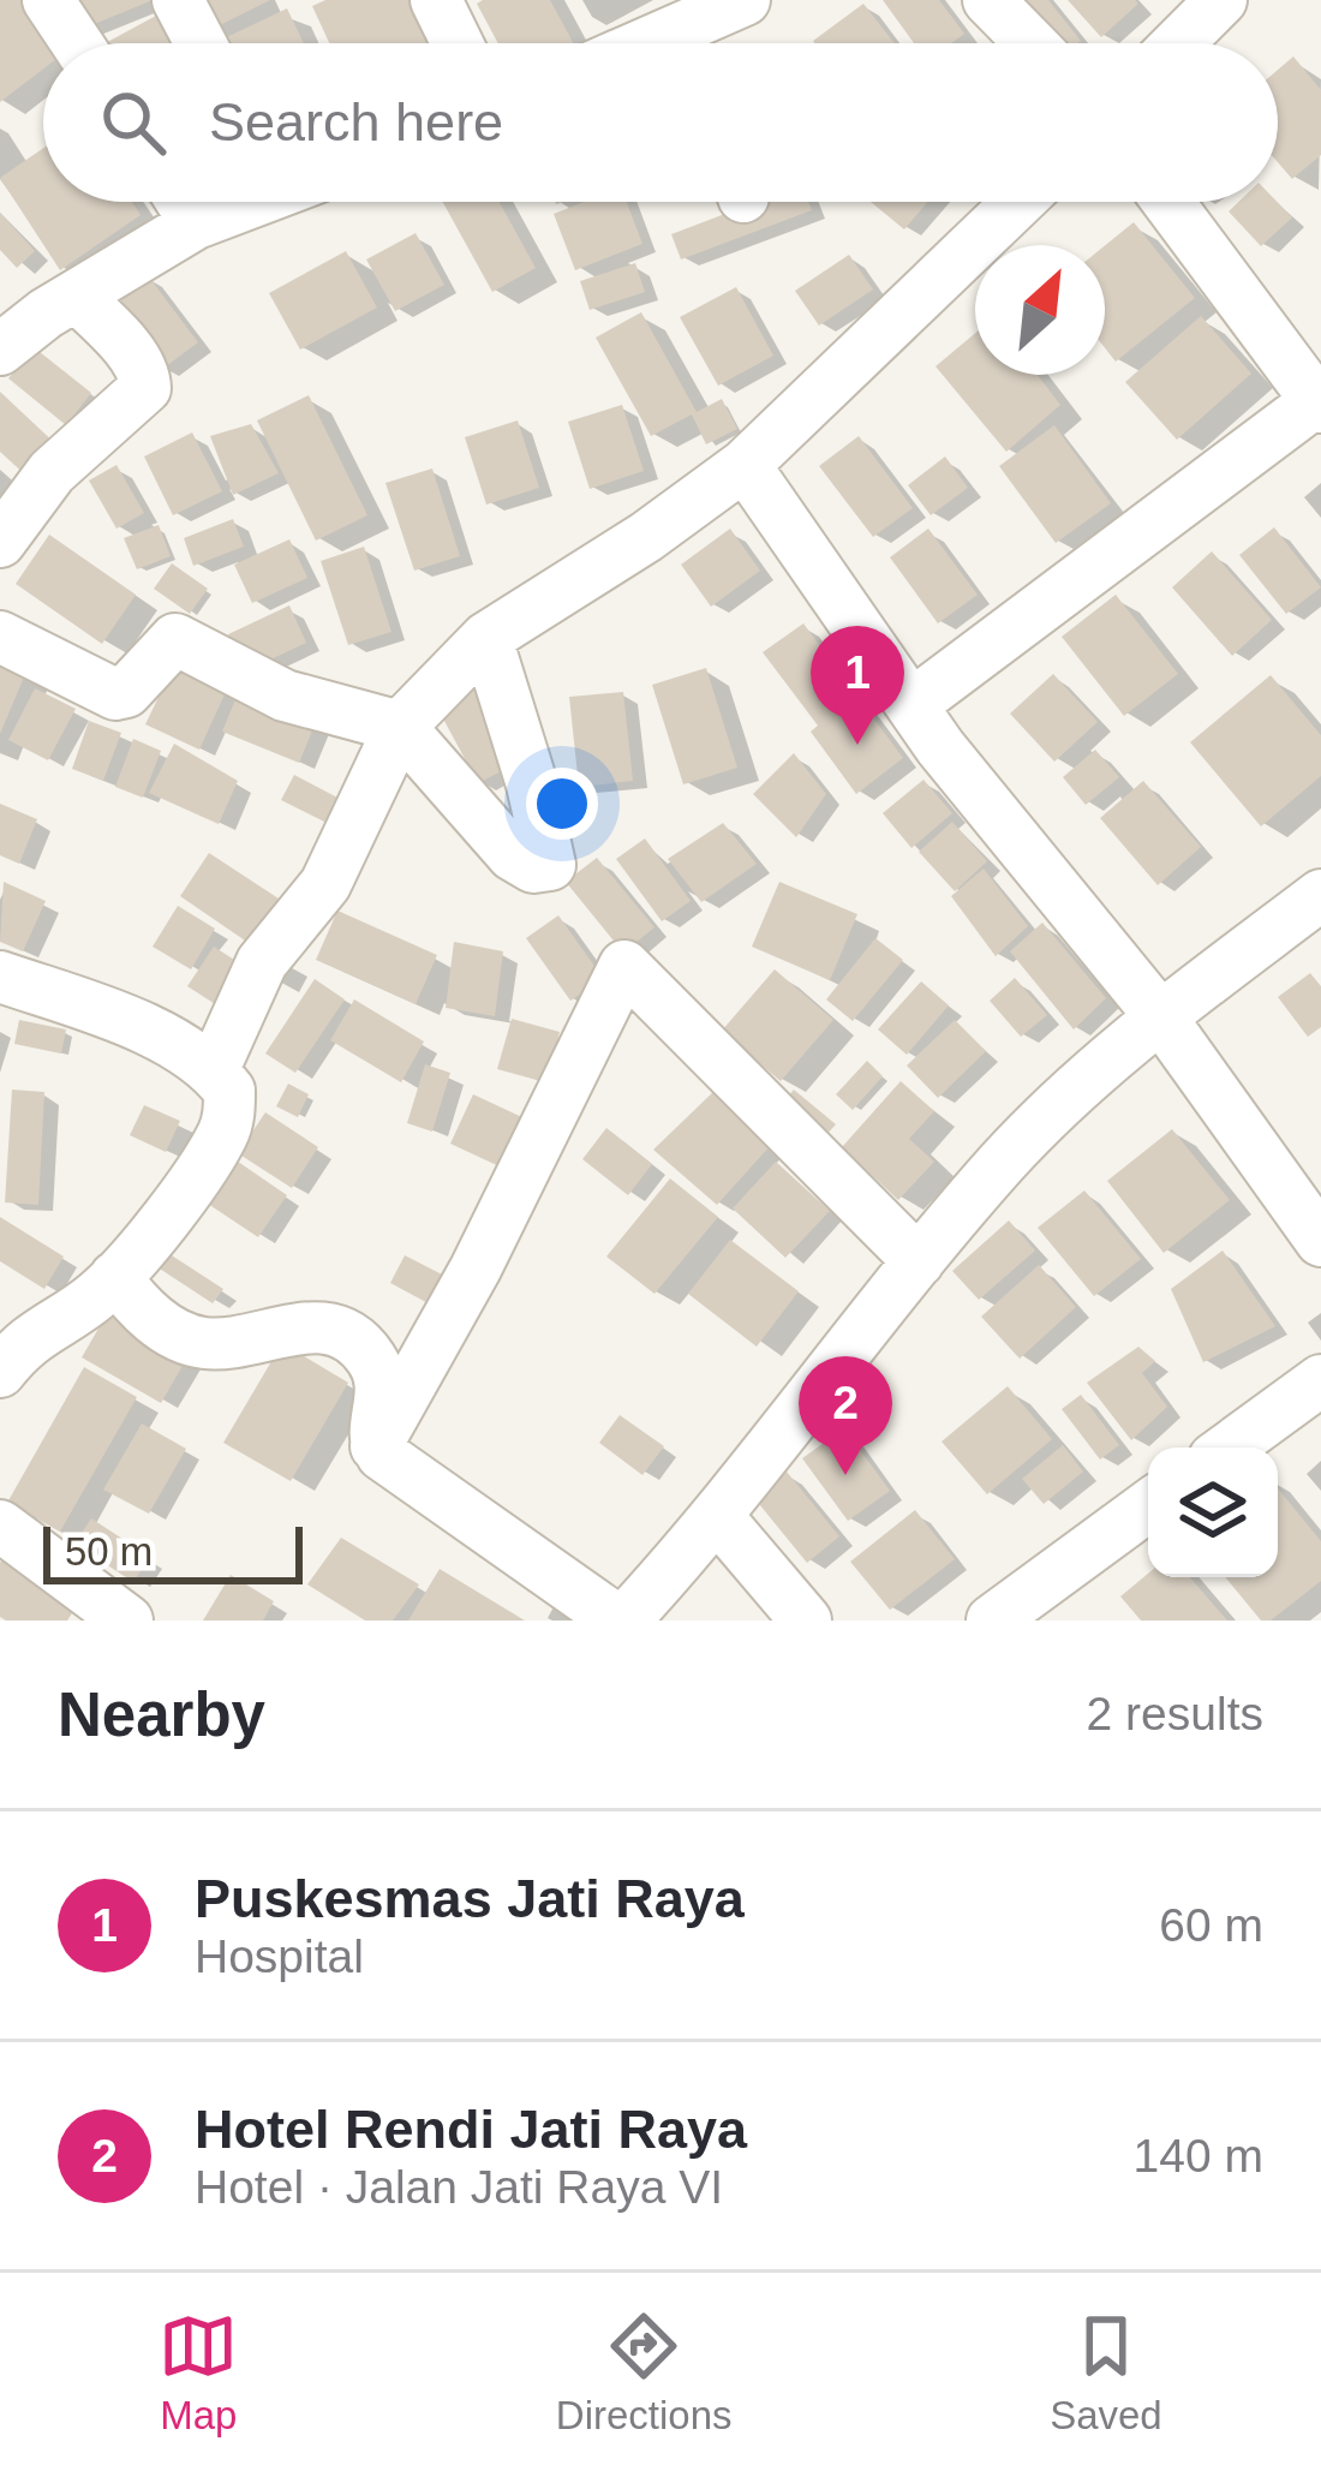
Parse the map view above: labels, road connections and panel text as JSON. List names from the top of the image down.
{
  "scale_bar": "50 m",
  "north": "top right",
  "page": {
    "search": "Search here",
    "pins": ["1", "2"],
    "scale": "50 m",
    "heading": ["Nearby", "2 results"],
    "list": [
      {
        "mark": "1",
        "name": "Puskesmas Jati Raya",
        "note": "Hospital",
        "value": "60 m"
      },
      {
        "mark": "2",
        "name": "Hotel Rendi Jati Raya",
        "note": "Hotel · Jalan Jati Raya VI",
        "value": "140 m"
      }
    ],
    "nav": ["Map", "Directions", "Saved"]
  }
}
